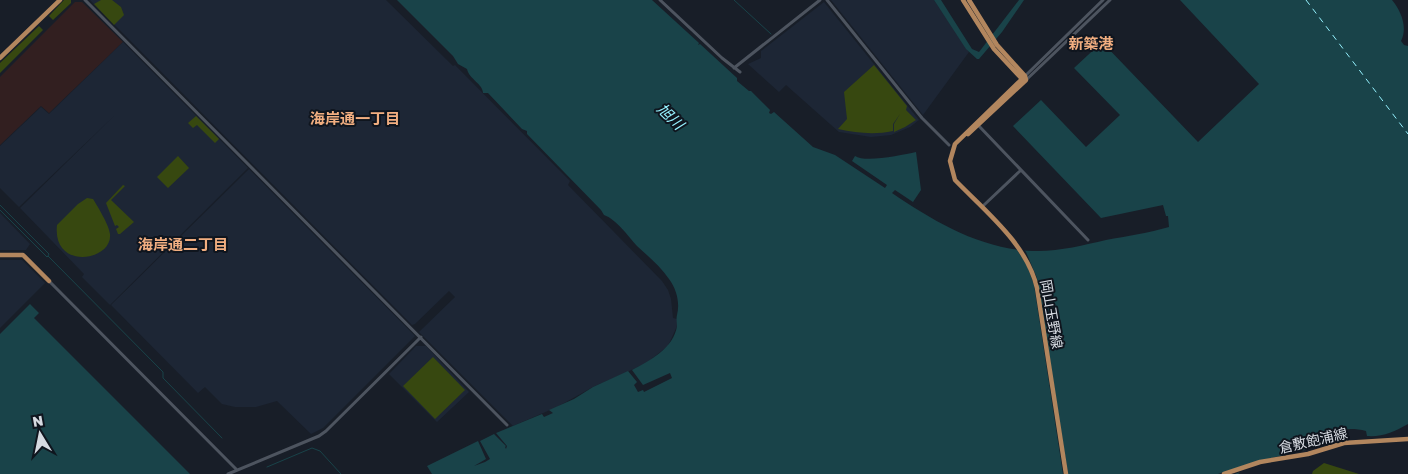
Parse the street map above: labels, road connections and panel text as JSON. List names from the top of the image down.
{
  "streets": {
    "main road": ["岡山玉野線", "倉敷飽浦線"]
  },
  "districts": ["新築港", "海岸通一丁目", "海岸通二丁目"],
  "water": ["旭川"],
  "north": "top"
}
